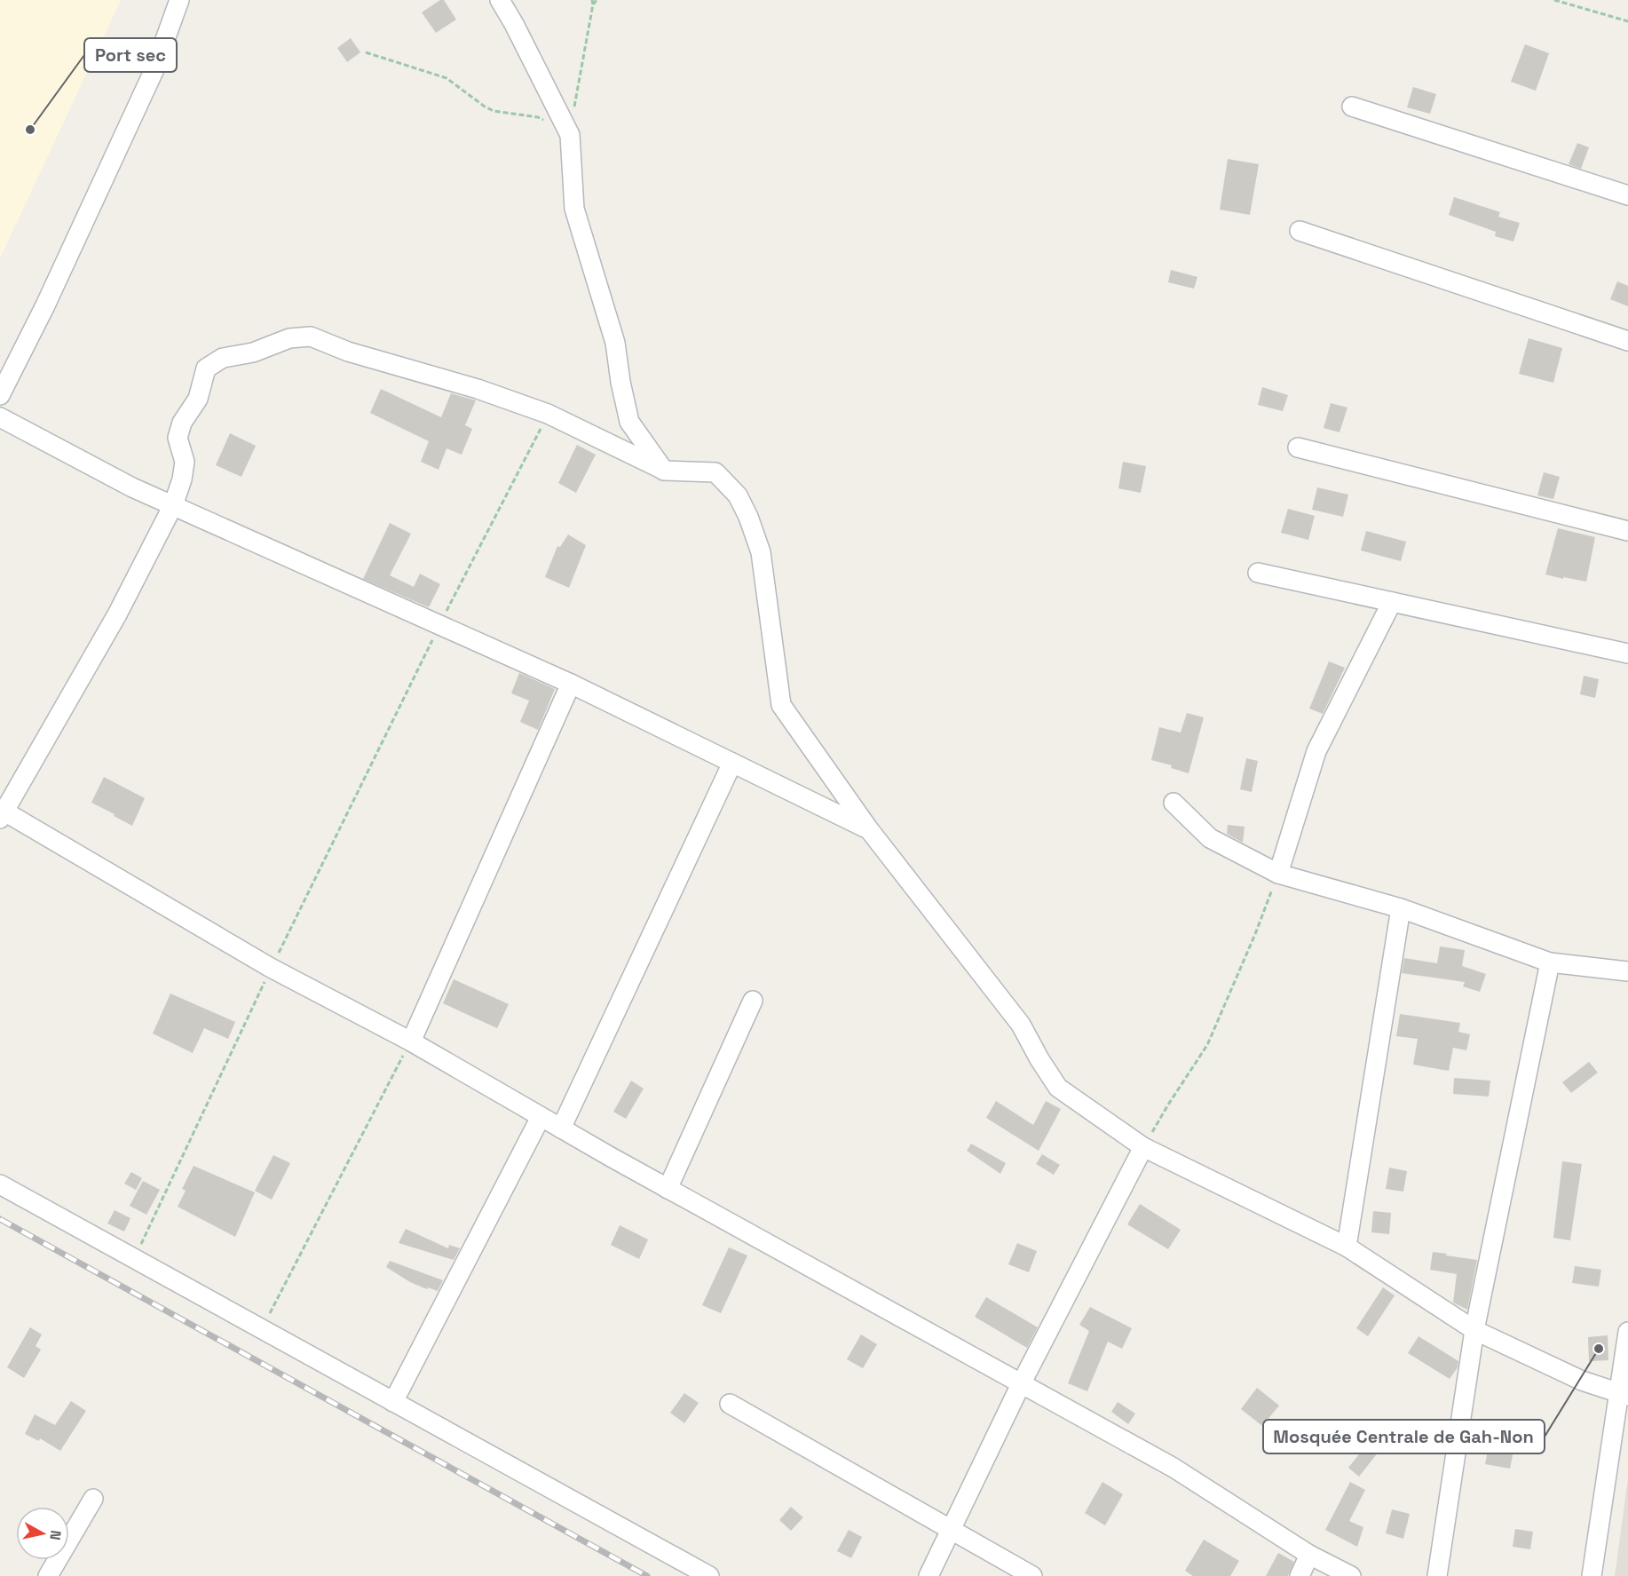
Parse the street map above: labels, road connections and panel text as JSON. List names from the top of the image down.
{
  "places": ["Port sec", "Mosquée Centrale de Gah-Non"],
  "north": "right"
}
